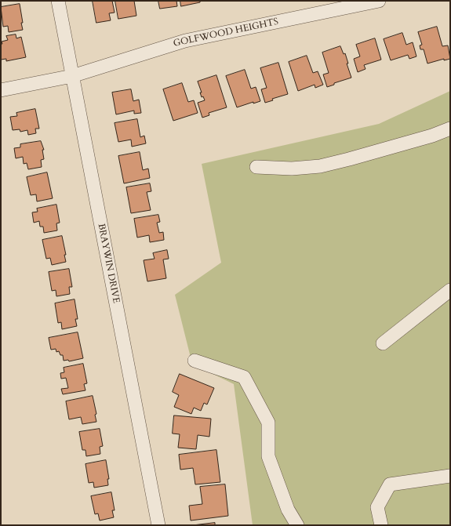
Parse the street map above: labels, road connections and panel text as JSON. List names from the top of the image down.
{
  "streets": {
    "street": ["GOLFWOOD HEIGHTS", "BRAYWIN DRIVE"]
  },
  "crossings": [
    ["GOLFWOOD HEIGHTS", "BRAYWIN DRIVE"]
  ]
}
